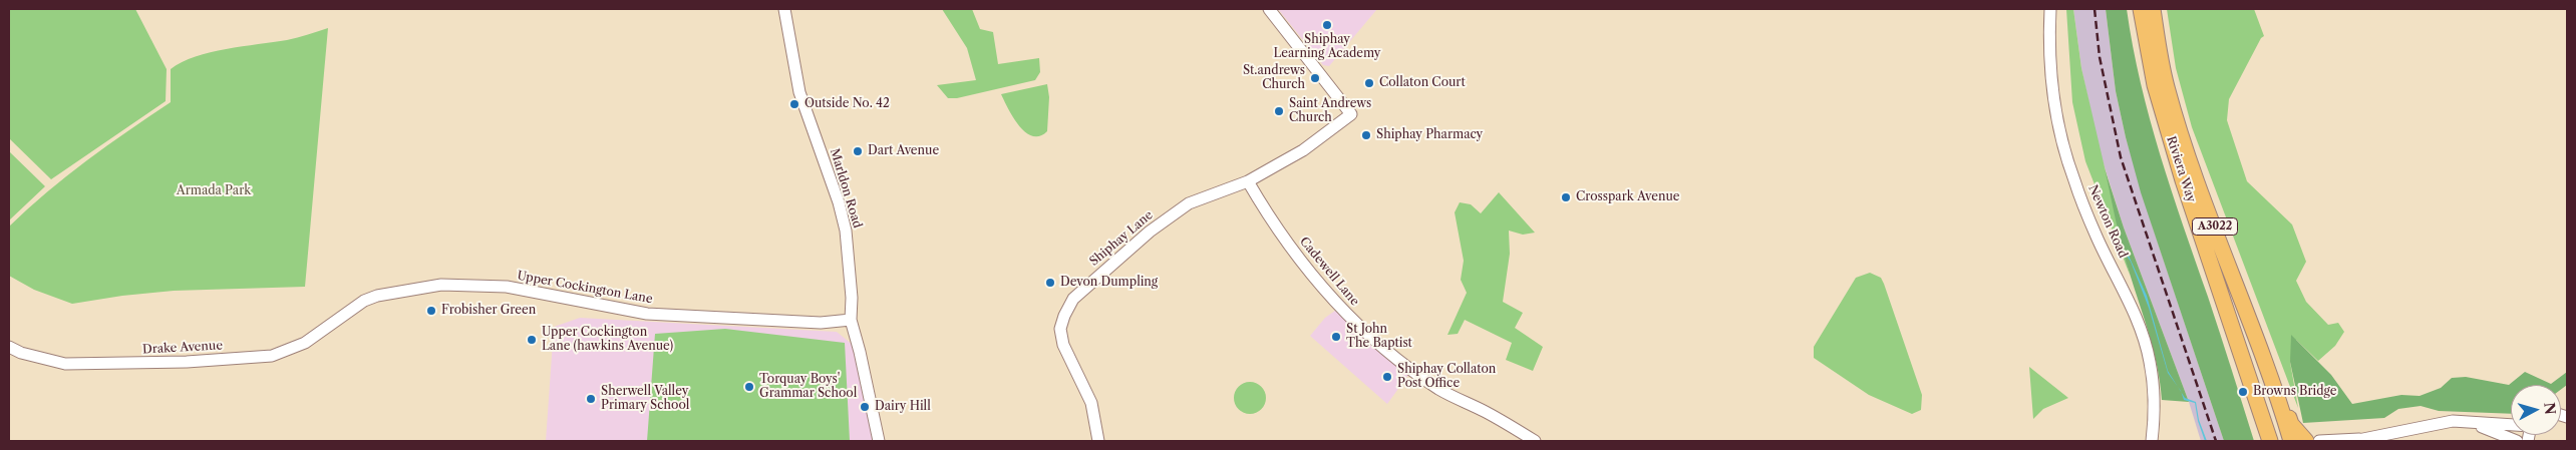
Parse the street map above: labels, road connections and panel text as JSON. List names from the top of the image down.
{
  "streets": {
    "main road": ["Riviera Way", "A3022"],
    "street": [
      "Marldon Road",
      "Newton Road",
      "Shiphay Lane",
      "Cadewell Lane",
      "Upper Cockington Lane",
      "Drake Avenue"
    ]
  },
  "crossings": [
    ["Marldon Road", "Upper Cockington Lane"],
    ["Shiphay Lane", "Cadewell Lane"],
    ["Upper Cockington Lane", "Drake Avenue"]
  ],
  "parks": ["Armada Park"],
  "places": [
    "Shiphay Learning Academy",
    "St.andrews Church",
    "Collaton Court",
    "Outside No. 42",
    "Saint Andrews Church",
    "Shiphay Pharmacy",
    "Dart Avenue",
    "Crosspark Avenue",
    "Devon Dumpling",
    "Frobisher Green",
    "St John The Baptist",
    "Upper Cockington Lane (hawkins Avenue)",
    "Shiphay Collaton Post Office",
    "Torquay Boys' Grammar School",
    "Browns Bridge",
    "Sherwell Valley Primary School",
    "Dairy Hill"
  ],
  "north": "right"
}
